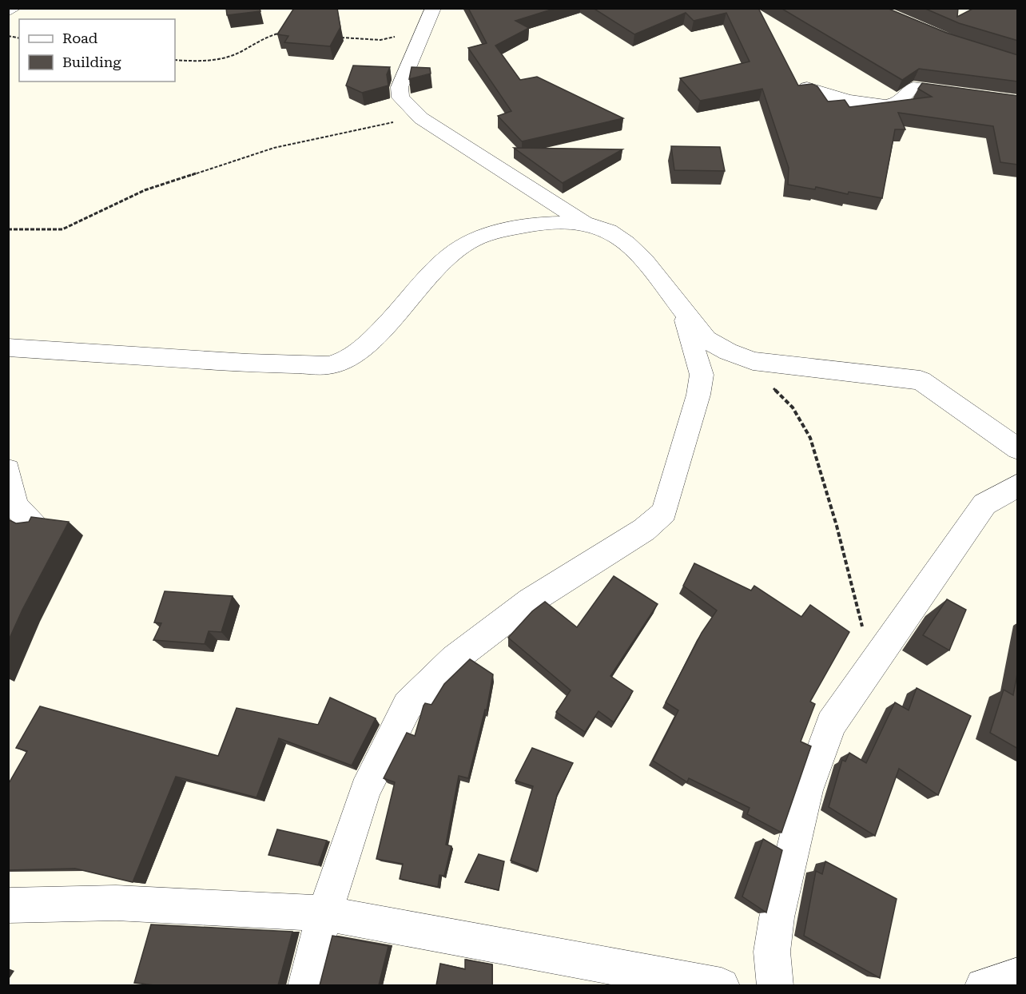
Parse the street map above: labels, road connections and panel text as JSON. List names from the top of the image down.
{
  "legend": ["Road", "Building"]
}
